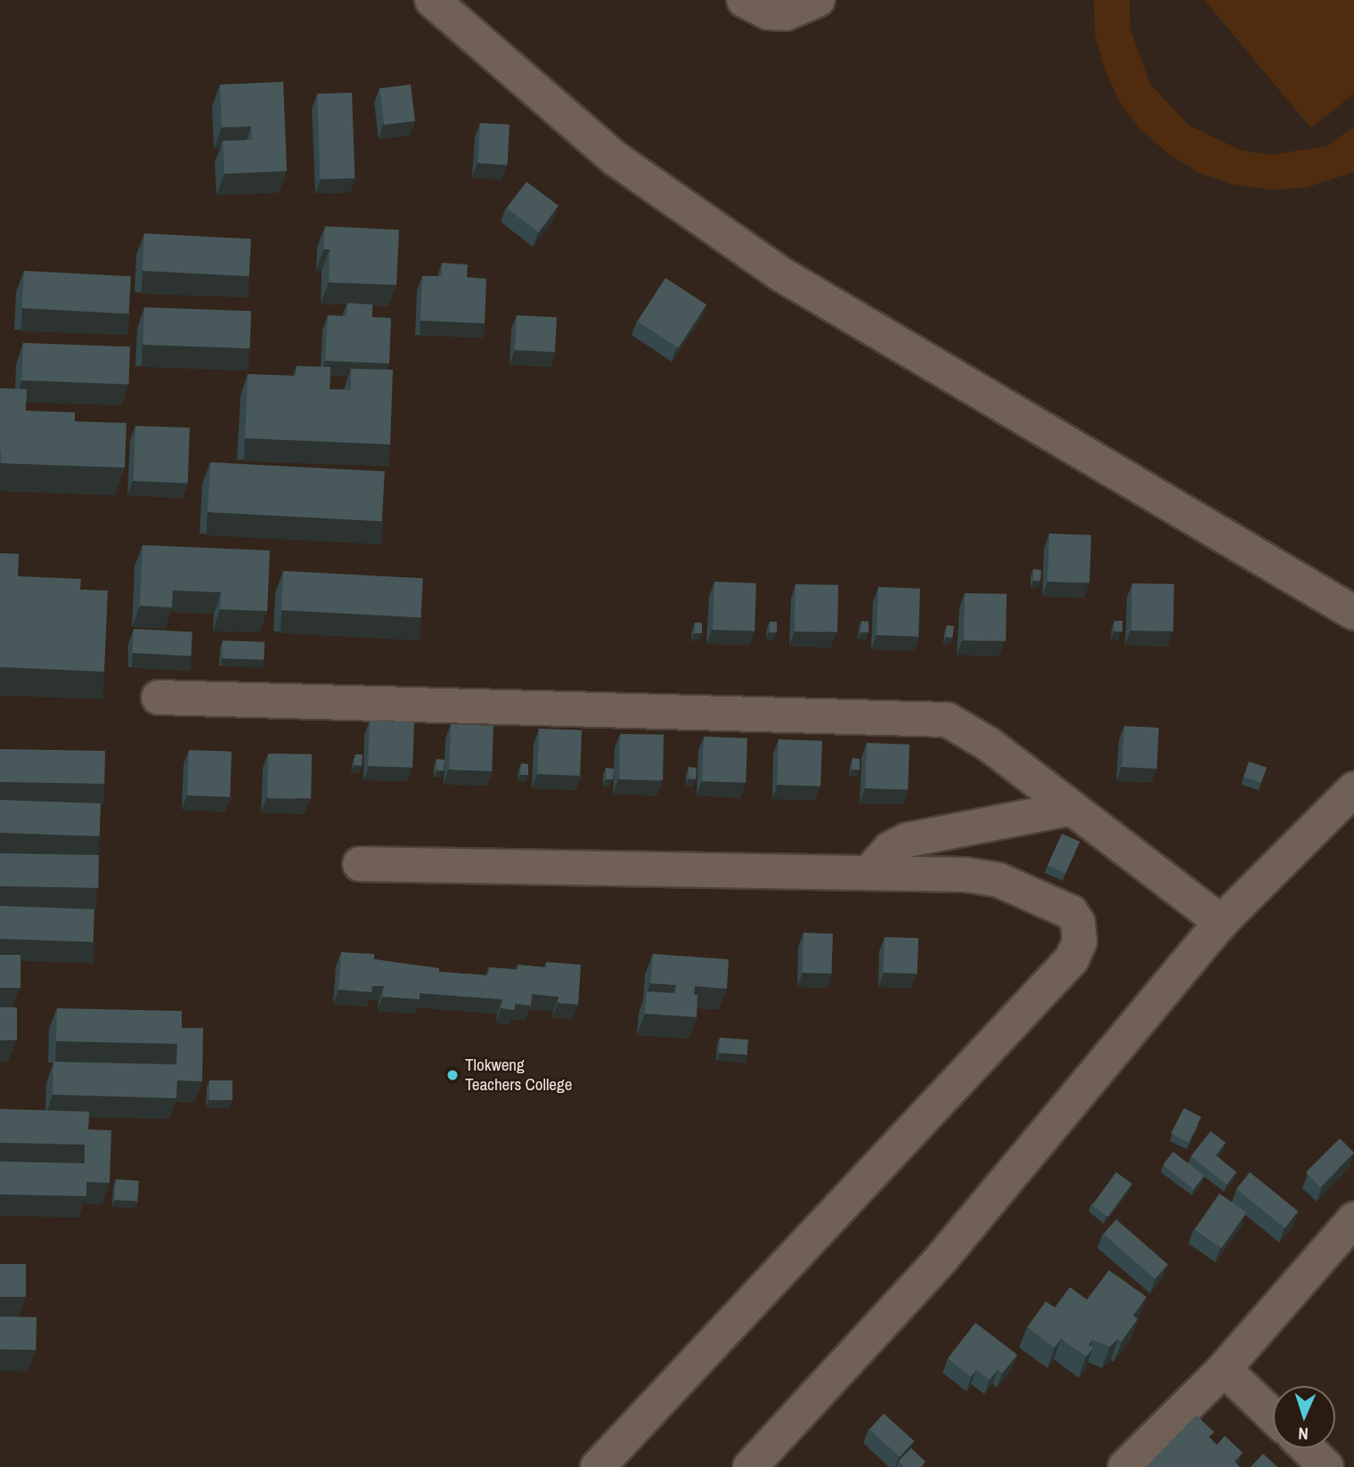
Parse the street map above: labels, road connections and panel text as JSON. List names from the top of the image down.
{
  "places": ["Tlokweng Teachers College"],
  "north": "bottom"
}
